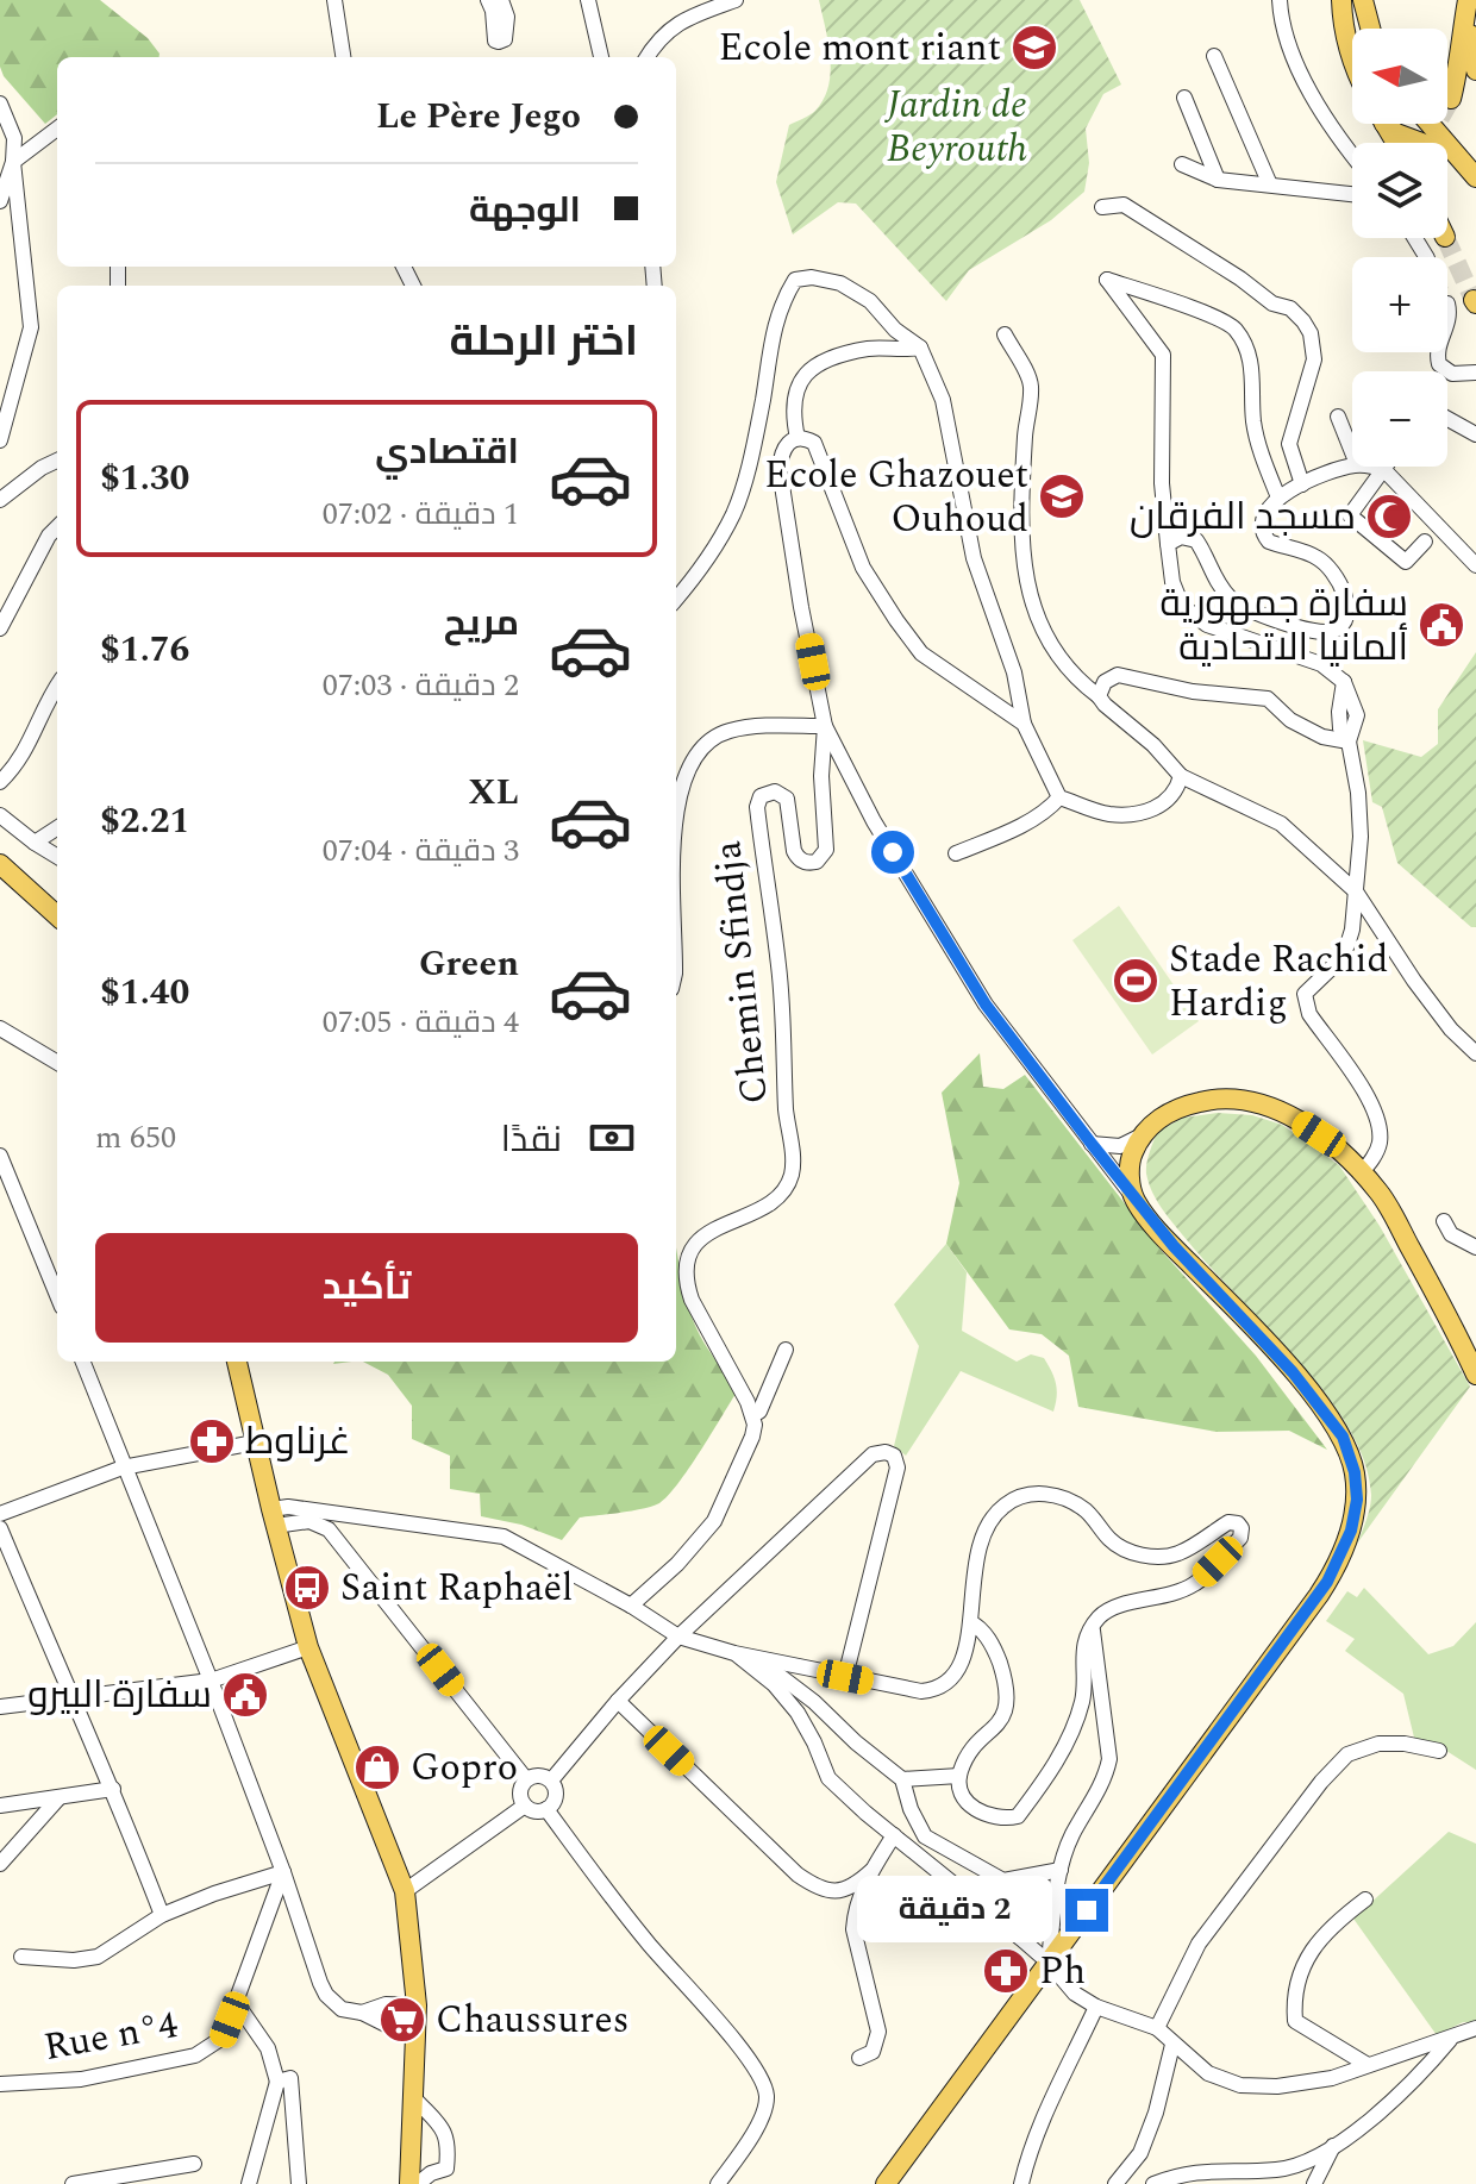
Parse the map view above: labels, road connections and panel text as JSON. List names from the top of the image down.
{
  "streets": {
    "street": ["Chemin Sfindja", "Rue n°4"]
  },
  "parks": ["Jardin de Beyrouth"],
  "places": {
    "school or university": ["Ecole mont riant", "Ecole Ghazouet Ouhoud"],
    "mosque": ["مسجد الفرقان"],
    "public building": ["سفارة جمهورية ألمانيا الاتحادية", "سفارة البيرو"],
    "sports": ["Stade Rachid Hardig"],
    "pharmacy": ["غرناوط", "Ph"],
    "bus stop": ["Saint Raphaël"],
    "shop": ["Gopro"],
    "supermarket": ["Chaussures"]
  },
  "north": "left",
  "page": {
    "map_buttons": ["+", "−"],
    "banner": ["Le Père Jego", "الوجهة"],
    "heading": "اختر الرحلة",
    "list": [
      {
        "name": "اقتصادي",
        "note": "1 دقيقة · 07:02",
        "value": "$1.30"
      },
      {
        "name": "مريح",
        "note": "2 دقيقة · 07:03",
        "value": "$1.76"
      },
      {
        "name": "XL",
        "note": "3 دقيقة · 07:04",
        "value": "$2.21"
      },
      {
        "name": "Green",
        "note": "4 دقيقة · 07:05",
        "value": "$1.40"
      }
    ],
    "pay": ["نقدًا", "650 m"],
    "buttons": "تأكيد",
    "bubble": "2 دقيقة"
  }
}
